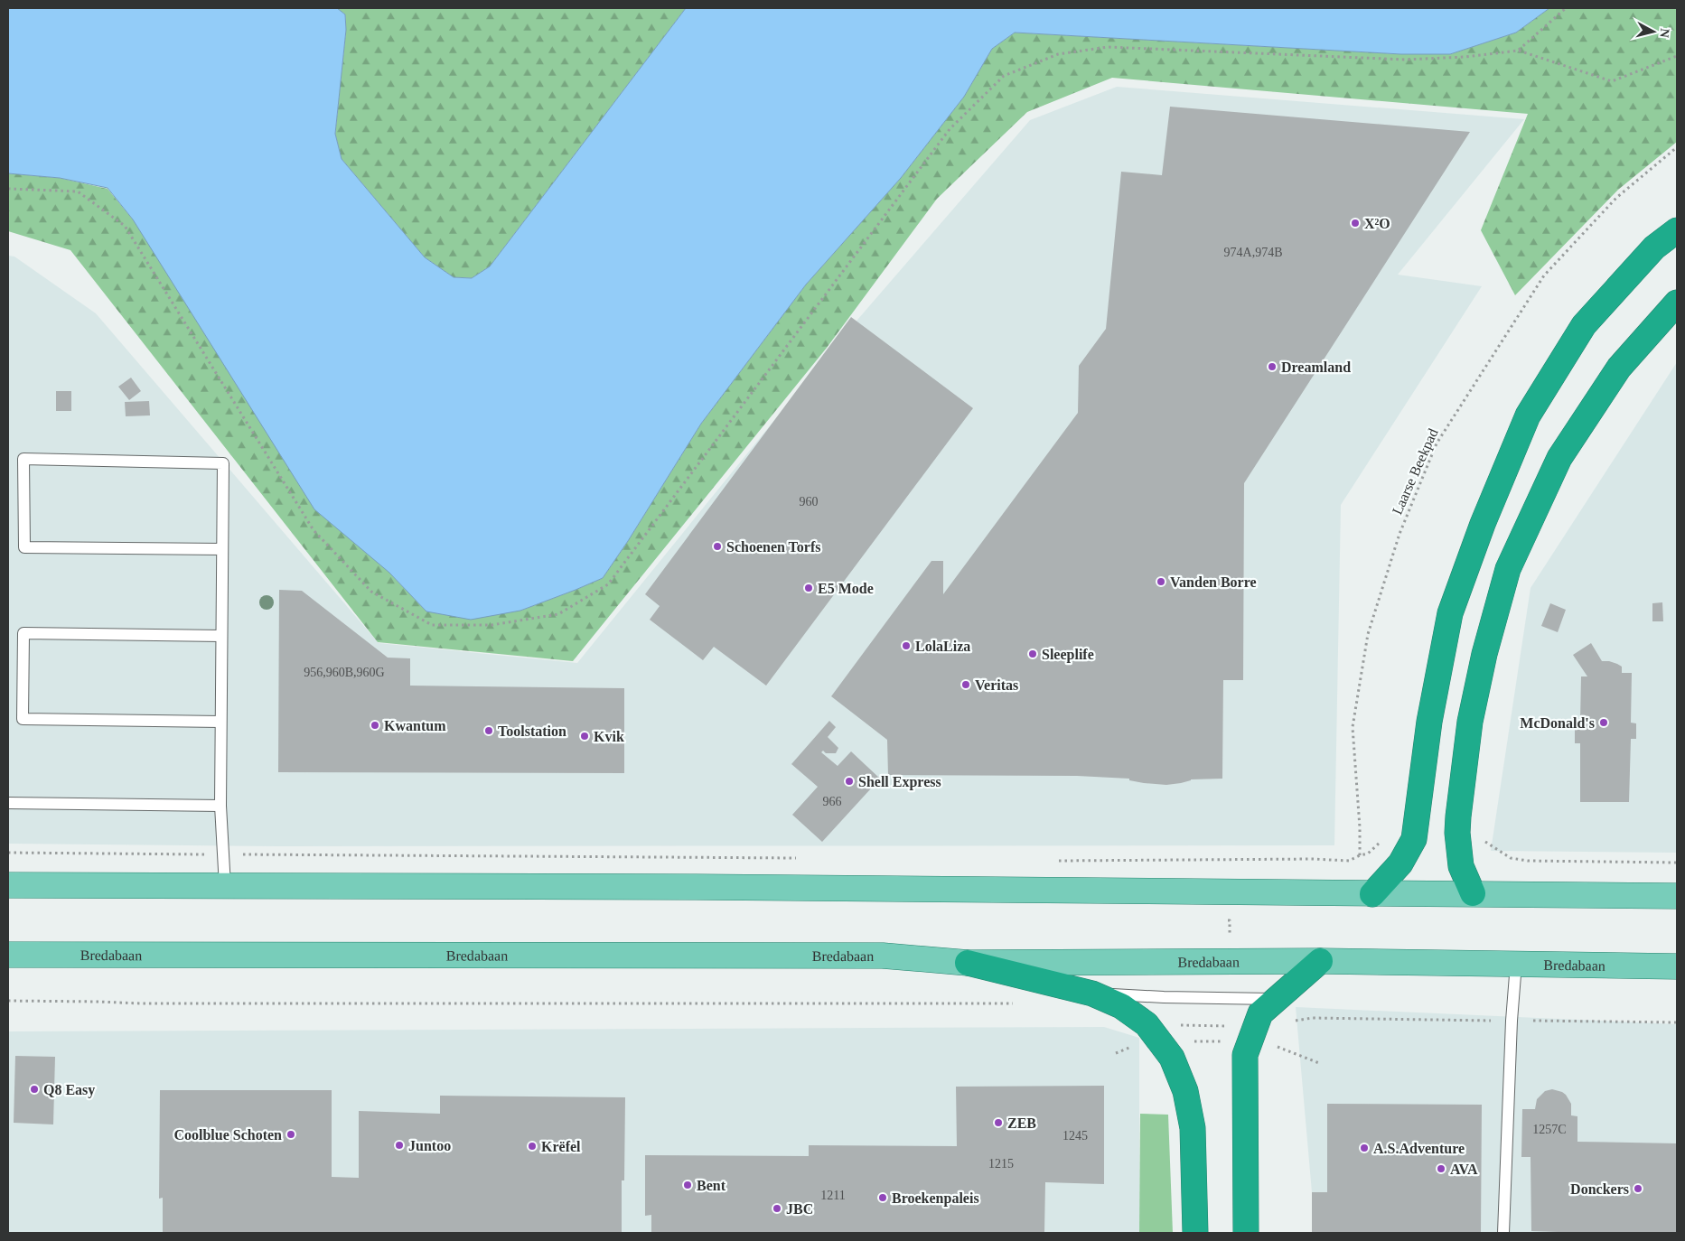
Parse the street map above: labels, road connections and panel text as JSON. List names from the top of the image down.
{
  "streets": {
    "main road": ["Bredabaan"],
    "path": ["Laarse Beekpad"]
  },
  "places": [
    "X²O",
    "Dreamland",
    "Schoenen Torfs",
    "Vanden Borre",
    "E5 Mode",
    "LolaLiza",
    "Sleeplife",
    "Veritas",
    "McDonald's",
    "Kwantum",
    "Toolstation",
    "Kvik",
    "Shell Express",
    "Q8 Easy",
    "ZEB",
    "Coolblue Schoten",
    "Juntoo",
    "Krëfel",
    "A.S.Adventure",
    "AVA",
    "Bent",
    "Donckers",
    "Broekenpaleis",
    "JBC"
  ],
  "house_numbers": [
    "974A,974B",
    "960",
    "956,960B,960G",
    "966",
    "1257C",
    "1245",
    "1215",
    "1211"
  ],
  "north": "right"
}
